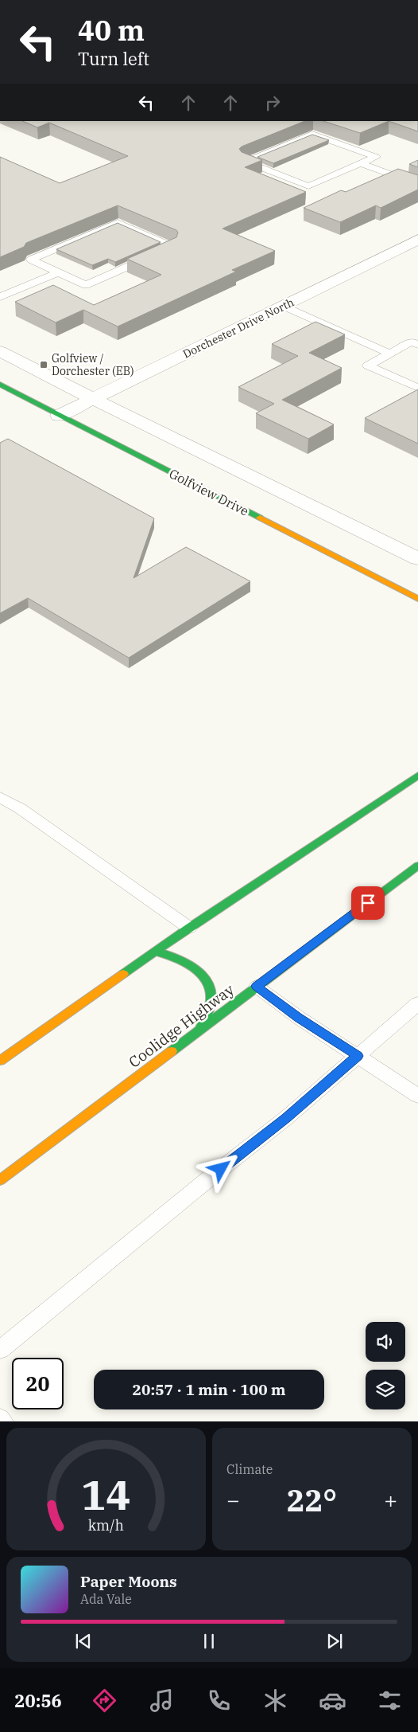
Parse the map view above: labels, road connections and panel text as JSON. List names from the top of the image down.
{
  "streets": {
    "main road": ["Golfview Drive", "Coolidge Highway"],
    "street": ["Dorchester Drive North"]
  },
  "crossings": [
    ["Dorchester Drive North", "Golfview Drive"]
  ],
  "places": {
    "transit": ["Golfview / Dorchester (EB)"]
  },
  "page": {
    "turn": ["40 m", "Turn left"],
    "limit": "20",
    "trip": "20:57 · 1 min · 100 m",
    "tile": "Climate",
    "heat": ["−", "22°", "+"],
    "song": ["Paper Moons", "Ada Vale"],
    "tabs": "20:56",
    "gauge": ["14", "km/h"]
  }
}
